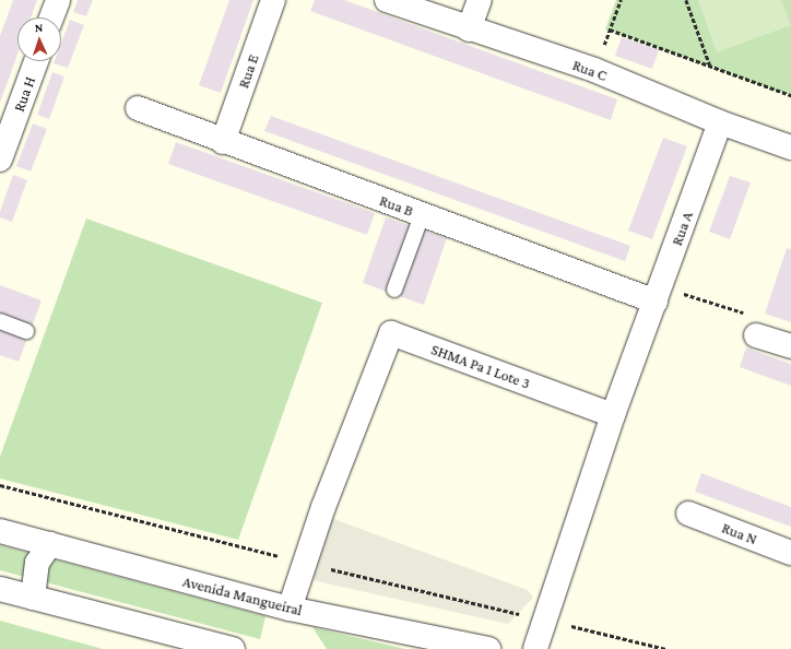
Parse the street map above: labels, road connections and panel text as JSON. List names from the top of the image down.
{
  "streets": {
    "street": [
      "Rua C",
      "Rua E",
      "Rua H",
      "Rua B",
      "Rua A",
      "SHMA Pa 1 Lote 3",
      "Rua N",
      "Avenida Mangueiral"
    ]
  },
  "crossings": [
    ["Rua C", "Rua A"],
    ["Rua E", "Rua B"],
    ["Rua B", "Rua A"],
    ["Rua A", "SHMA Pa 1 Lote 3"],
    ["SHMA Pa 1 Lote 3", "Avenida Mangueiral"]
  ],
  "north": "top"
}
